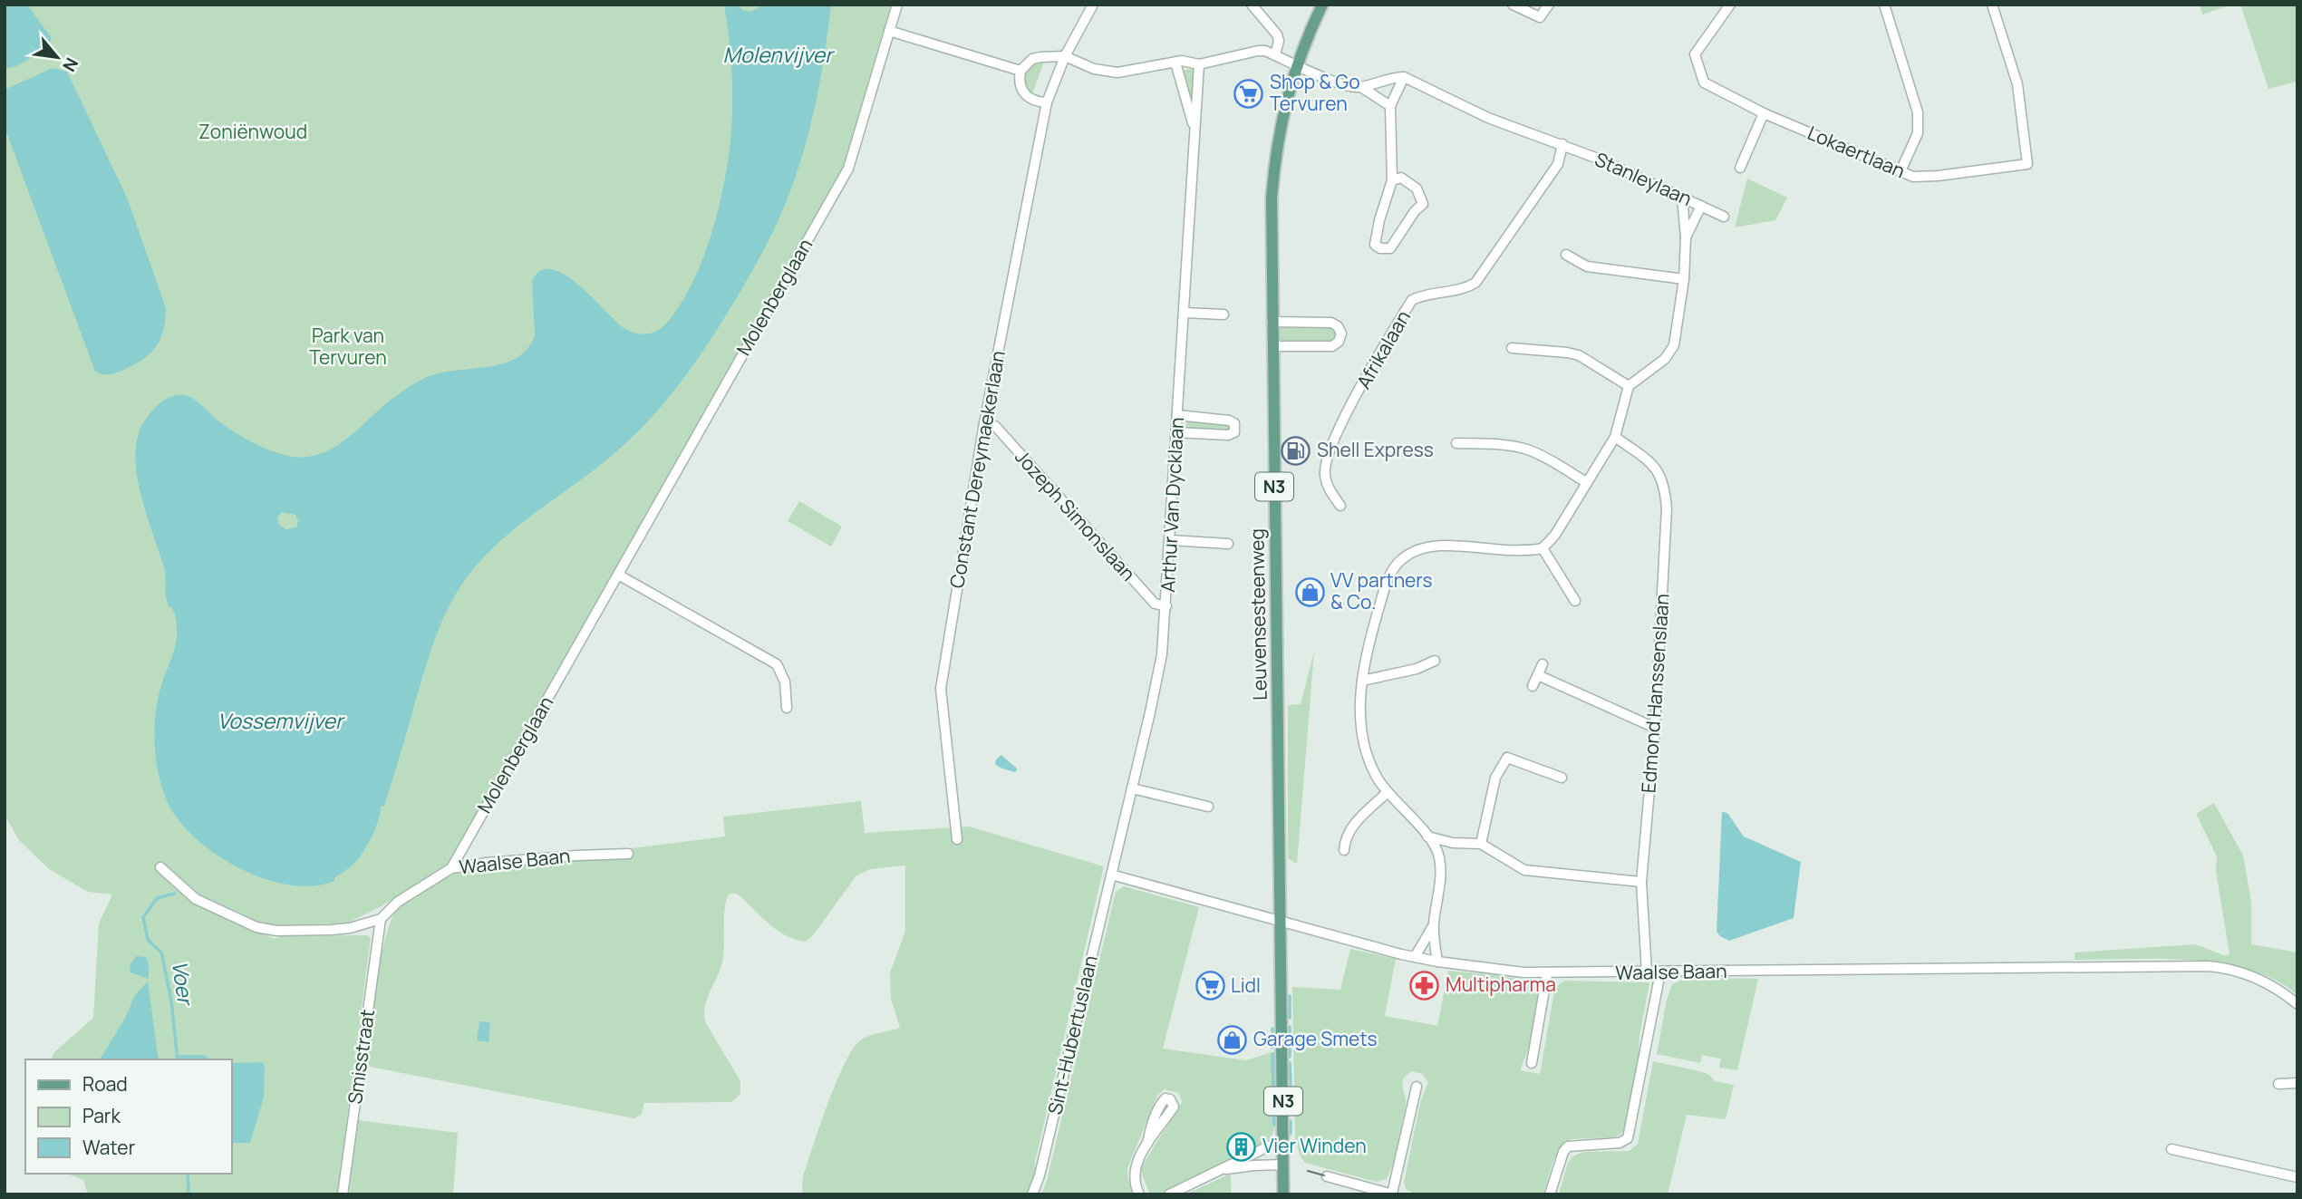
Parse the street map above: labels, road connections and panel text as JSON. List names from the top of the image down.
{
  "streets": {
    "main road": ["N3", "Leuvensesteenweg"],
    "street": [
      "Lokaertlaan",
      "Stanleylaan",
      "Molenberglaan",
      "Afrikalaan",
      "Constant Dereymaekerlaan",
      "Arthur Van Dycklaan",
      "Jozeph Simonslaan",
      "Edmond Hanssenslaan",
      "Waalse Baan",
      "Sint-Hubertuslaan",
      "Smisstraat"
    ]
  },
  "crossings": [
    ["Stanleylaan", "Afrikalaan"],
    ["Molenberglaan", "Waalse Baan"],
    ["Constant Dereymaekerlaan", "Jozeph Simonslaan"],
    ["Arthur Van Dycklaan", "Jozeph Simonslaan"],
    ["Arthur Van Dycklaan", "Waalse Baan"],
    ["Arthur Van Dycklaan", "Sint-Hubertuslaan"],
    ["Leuvensesteenweg", "Waalse Baan"],
    ["Edmond Hanssenslaan", "Waalse Baan"],
    ["Waalse Baan", "Sint-Hubertuslaan"],
    ["Waalse Baan", "Smisstraat"]
  ],
  "water": ["Molenvijver", "Vossemvijver", "Voer"],
  "parks": ["Zoniënwoud", "Park van Tervuren"],
  "places": {
    "supermarket": ["Shop & Go Tervuren", "Lidl"],
    "fuel station": ["Shell Express"],
    "shop": ["VV partners & Co.", "Garage Smets"],
    "pharmacy": ["Multipharma"],
    "building": ["Vier Winden"]
  },
  "legend": ["Road", "Park", "Water"],
  "north": "bottom right"
}
